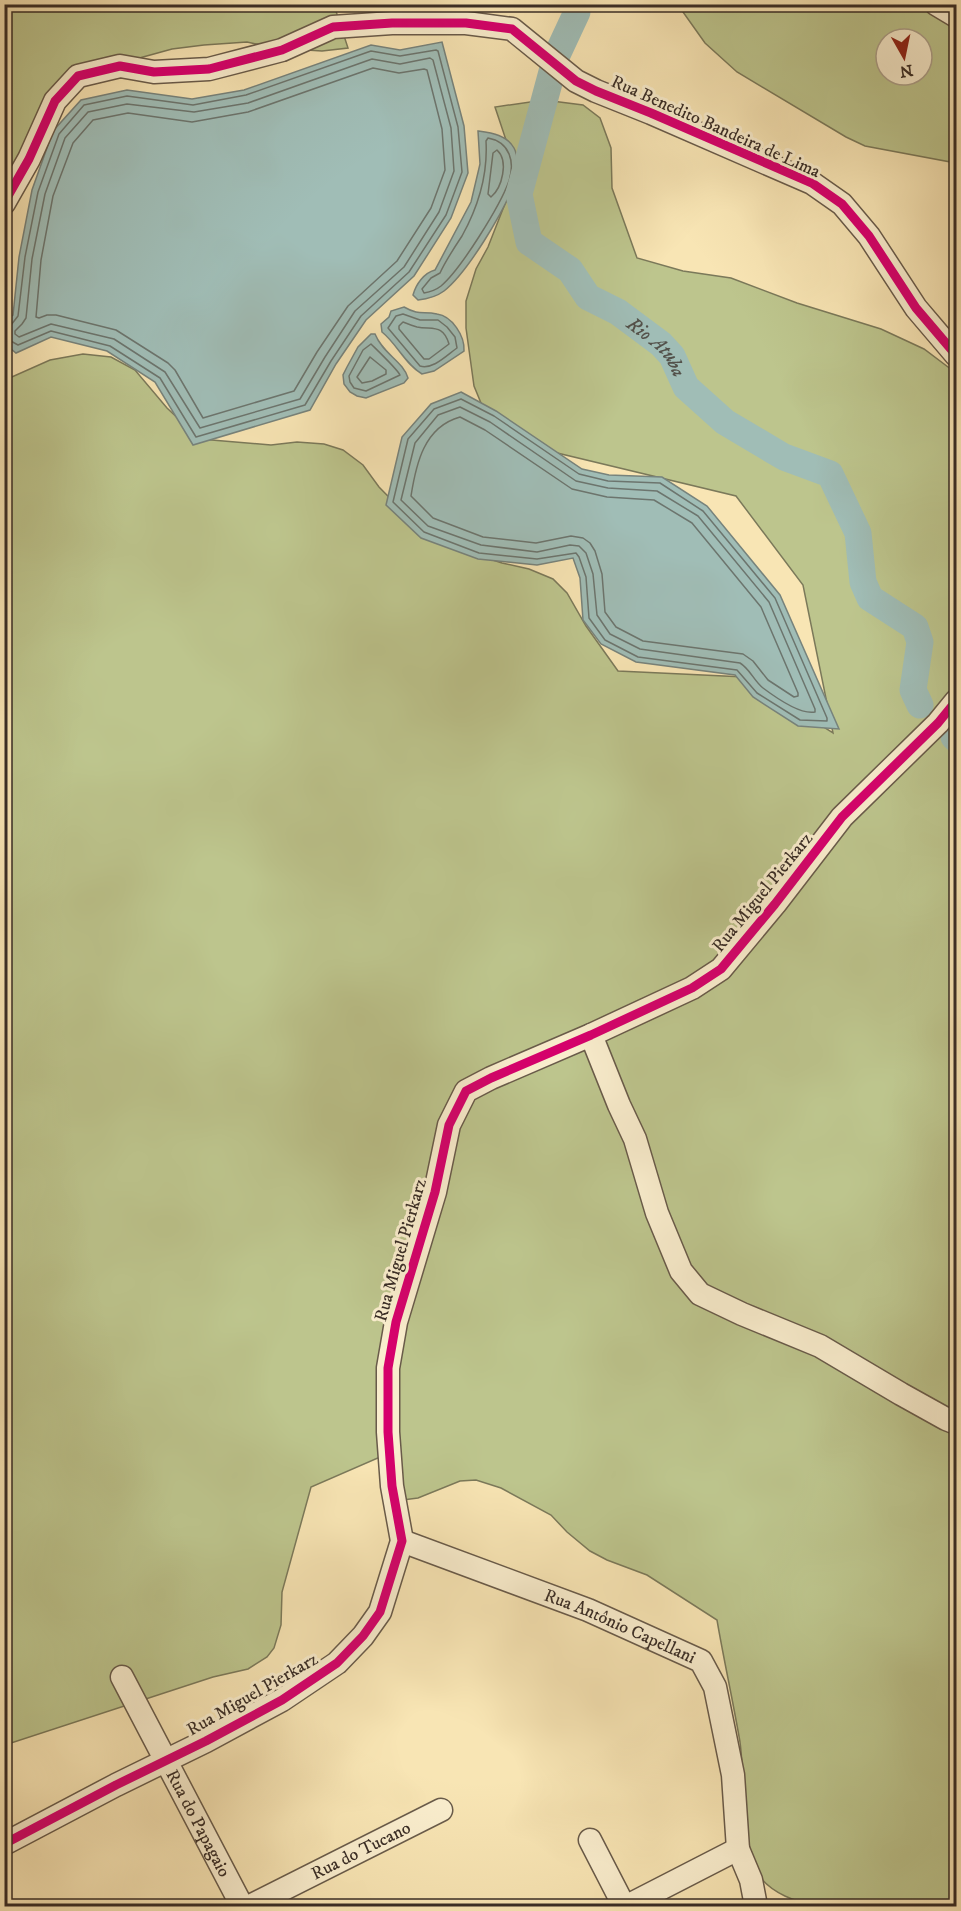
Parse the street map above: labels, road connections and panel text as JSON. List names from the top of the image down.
{
  "streets": {
    "street": [
      "Rua Benedito Bandeira de Lima",
      "Rua Miguel Pierkarz",
      "Rua Antônio Capellani",
      "Rua do Papagaio",
      "Rua do Tucano"
    ]
  },
  "crossings": [
    ["Rua Miguel Pierkarz", "Rua Antônio Capellani"],
    ["Rua Miguel Pierkarz", "Rua do Papagaio"]
  ],
  "water": ["Rio Atuba"],
  "north": "bottom"
}
